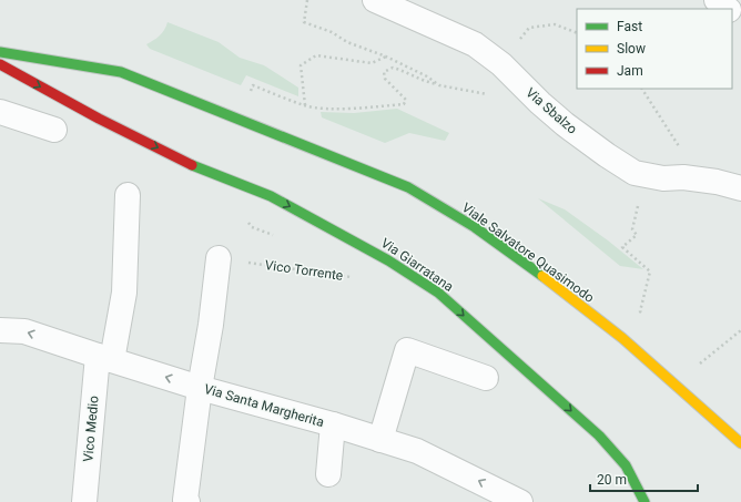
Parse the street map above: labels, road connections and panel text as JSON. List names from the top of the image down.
{
  "streets": {
    "street": [
      "Via Sbalzo",
      "Viale Salvatore Quasimodo",
      "Via Giarratana",
      "Via Santa Margherita",
      "Vico Medio"
    ],
    "path": ["Vico Torrente"]
  },
  "crossings": [
    ["Via Santa Margherita", "Vico Medio"]
  ],
  "one_way": ["Via Giarratana", "Via Santa Margherita"],
  "legend": ["Fast", "Slow", "Jam"],
  "scale_bar": "20 m"
}
